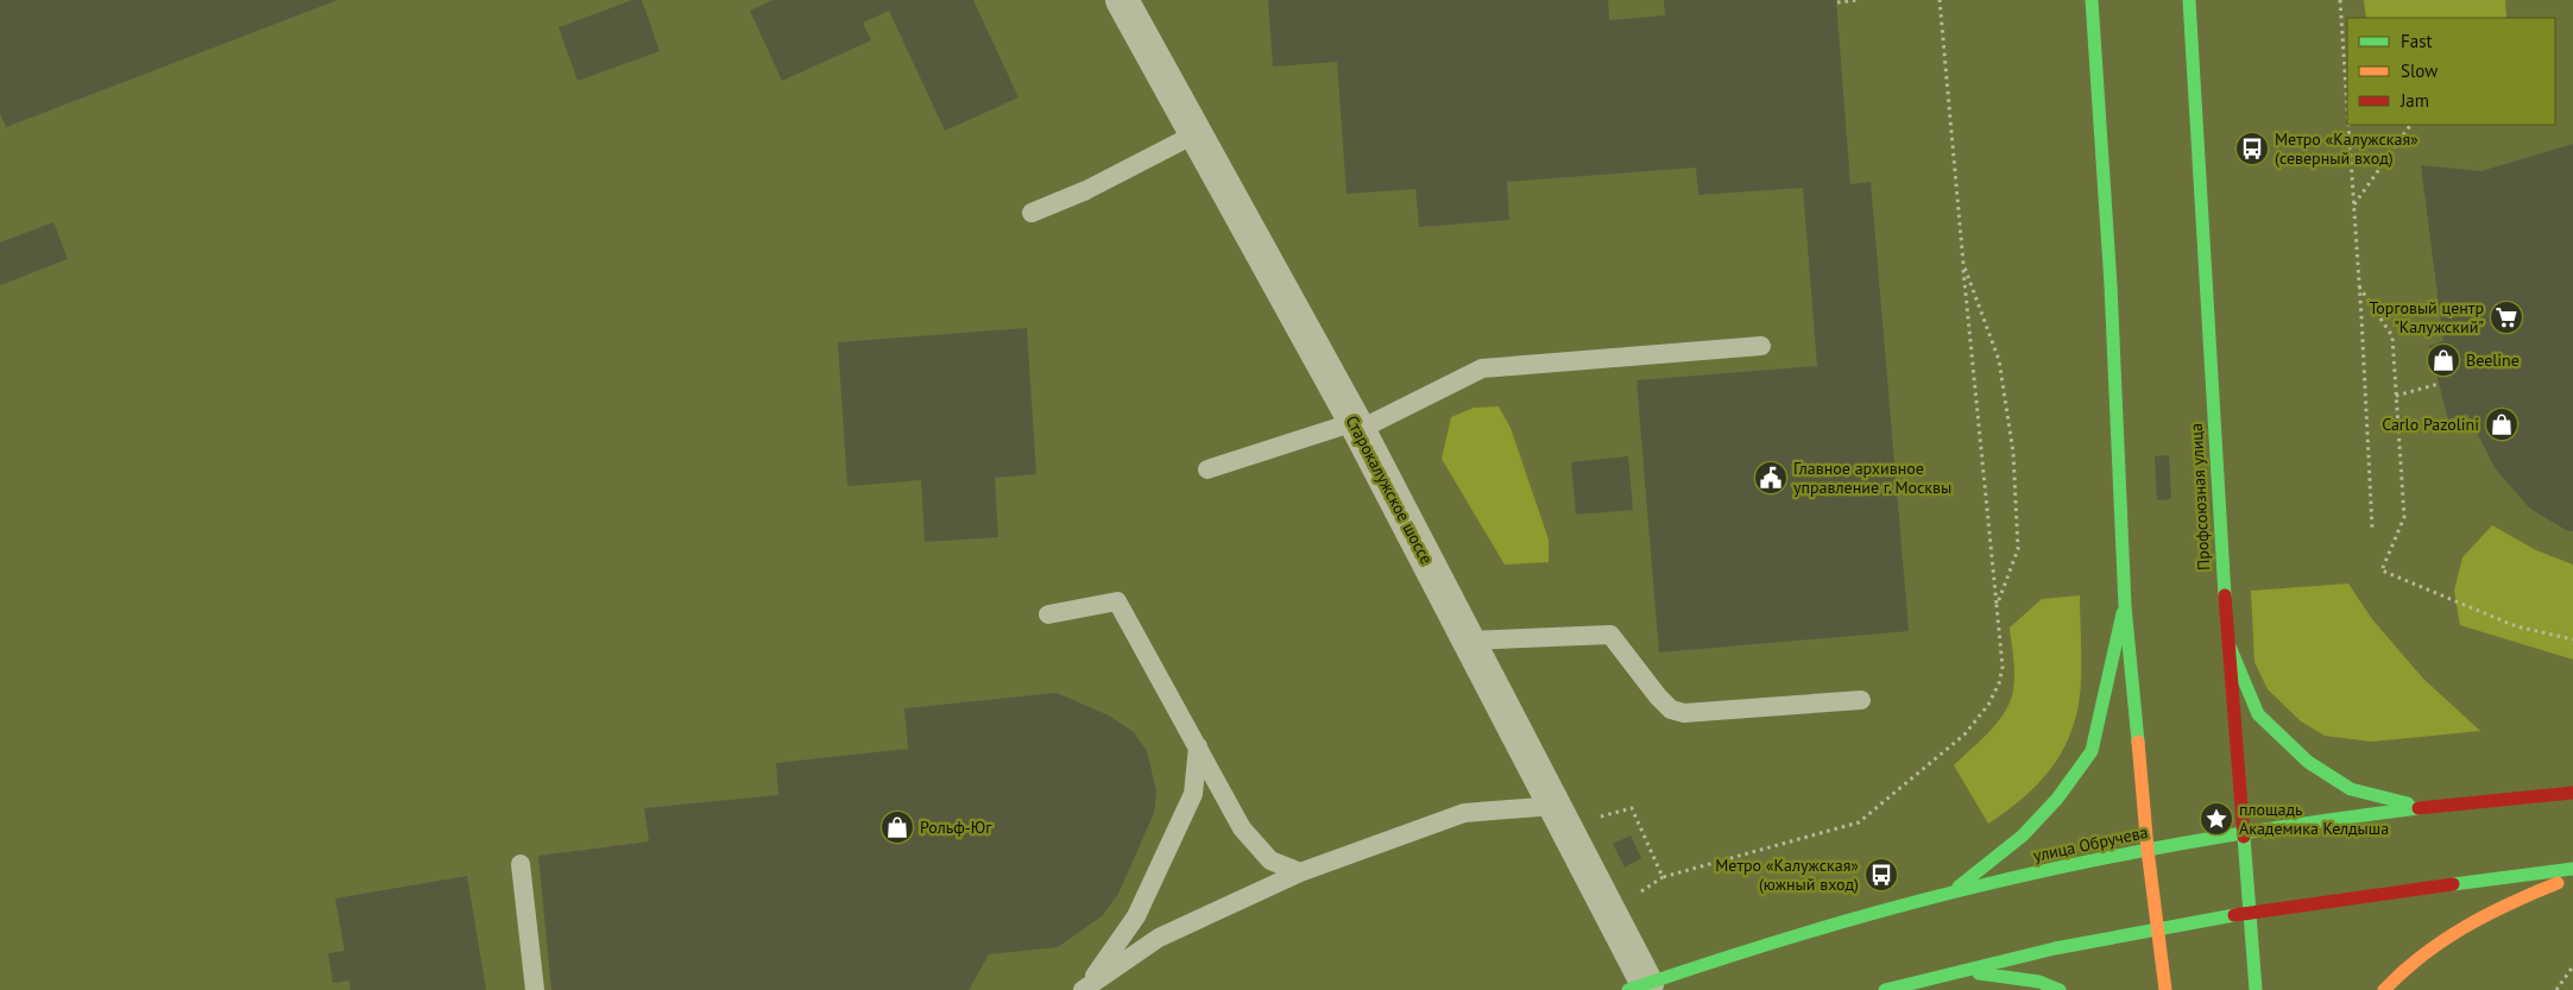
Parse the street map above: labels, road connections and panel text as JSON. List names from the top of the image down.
{
  "streets": {
    "main road": ["Профсоюзная улица", "улица Обручева"],
    "street": ["Старокалужское шоссе"]
  },
  "crossings": [
    ["Старокалужское шоссе", "улица Обручева"],
    ["Профсоюзная улица", "улица Обручева"]
  ],
  "places": {
    "bus stop": ["Метро «Калужская» (северный вход)", "Метро «Калужская» (южный вход)"],
    "supermarket": ["Торговый центр \"Калужский\""],
    "shop": ["Beeline", "Carlo Pazolini", "Рольф-Юг"],
    "public building": ["Главное архивное управление г. Москвы"],
    "place": ["площадь Академика Келдыша"]
  },
  "legend": ["Fast", "Slow", "Jam"]
}
